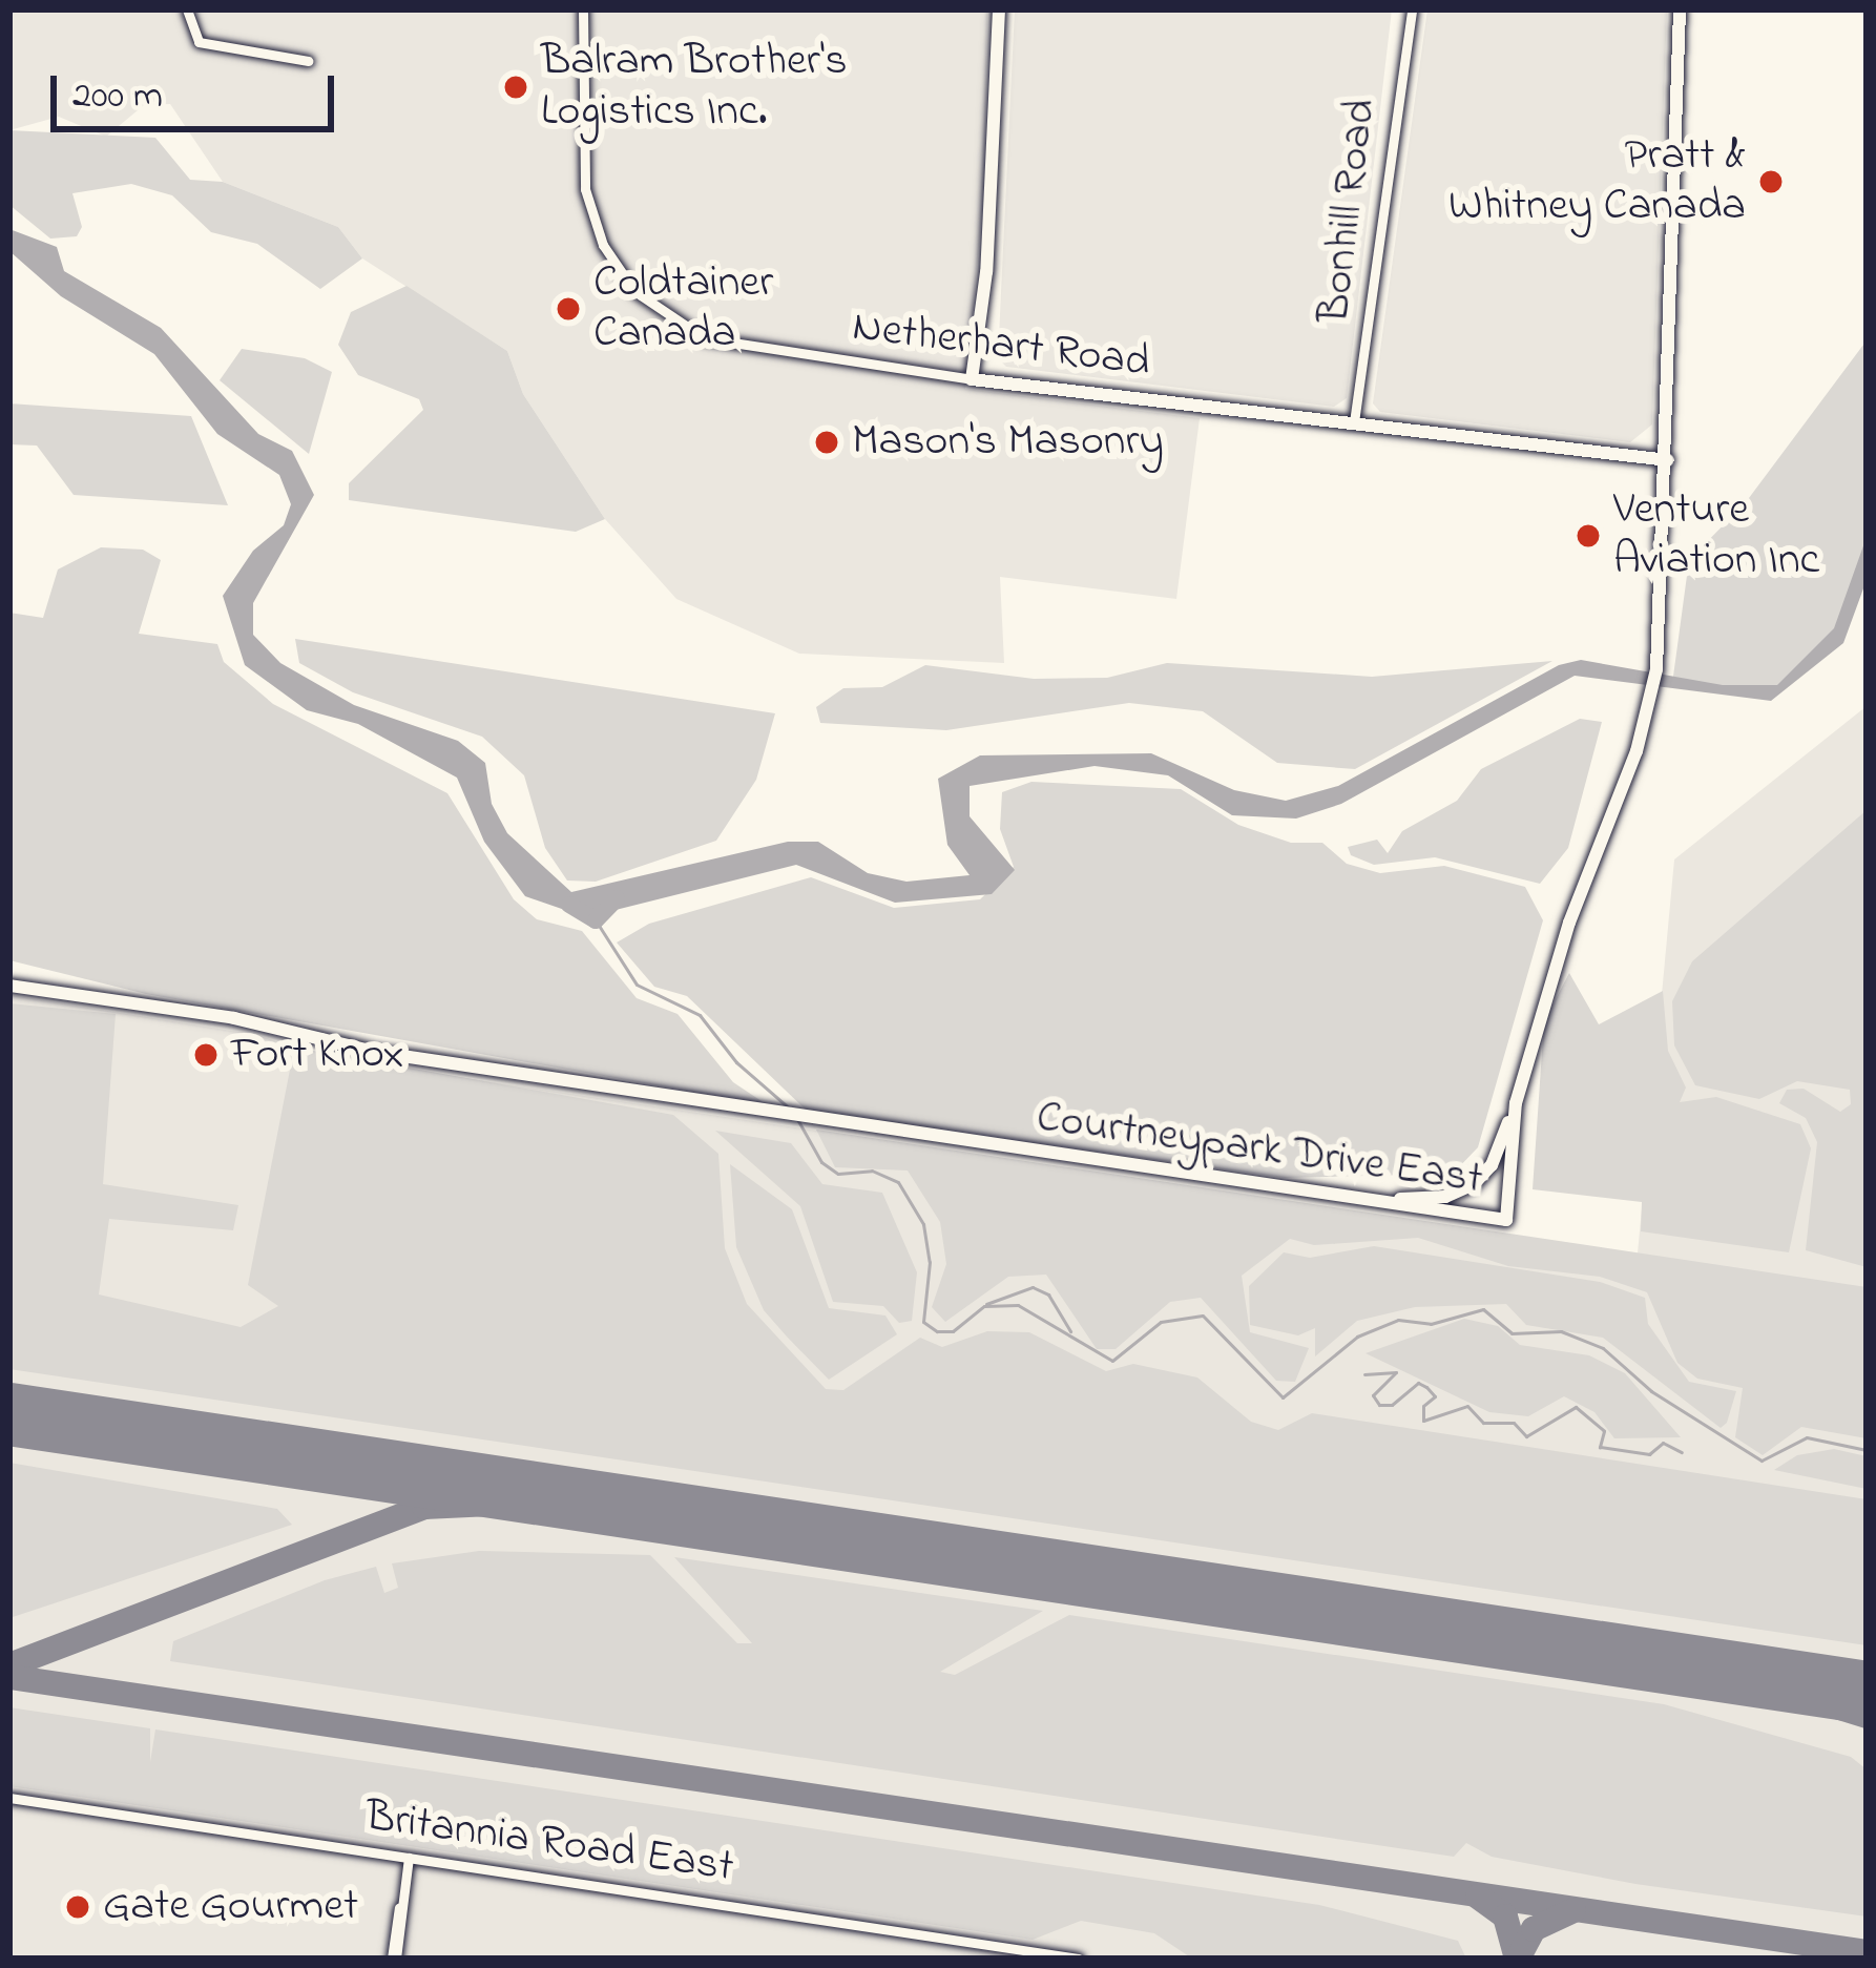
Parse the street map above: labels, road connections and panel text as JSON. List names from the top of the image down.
{
  "streets": {
    "street": [
      "Bonhill Road",
      "Netherhart Road",
      "Courtneypark Drive East",
      "Britannia Road East"
    ]
  },
  "crossings": [
    ["Bonhill Road", "Netherhart Road"],
    ["Netherhart Road", "Courtneypark Drive East"]
  ],
  "places": [
    "Balram Brother's Logistics Inc.",
    "Pratt & Whitney Canada",
    "Coldtainer Canada",
    "Mason's Masonry",
    "Venture Aviation Inc",
    "Fort Knox",
    "Gate Gourmet"
  ],
  "scale_bar": "200 m"
}
